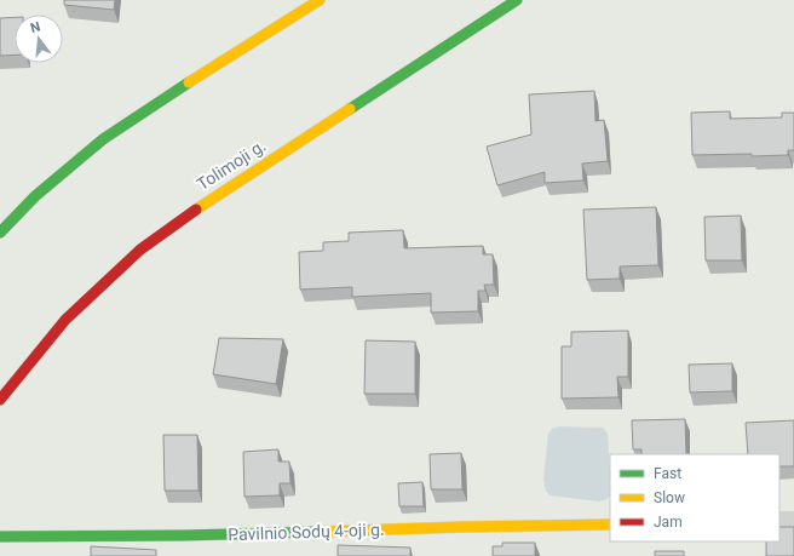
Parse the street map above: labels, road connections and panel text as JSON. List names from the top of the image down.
{
  "streets": {
    "street": ["Tolimoji g.", "Pavilnio Sodų 4-oji g."]
  },
  "legend": ["Fast", "Slow", "Jam"],
  "north": "top"
}
